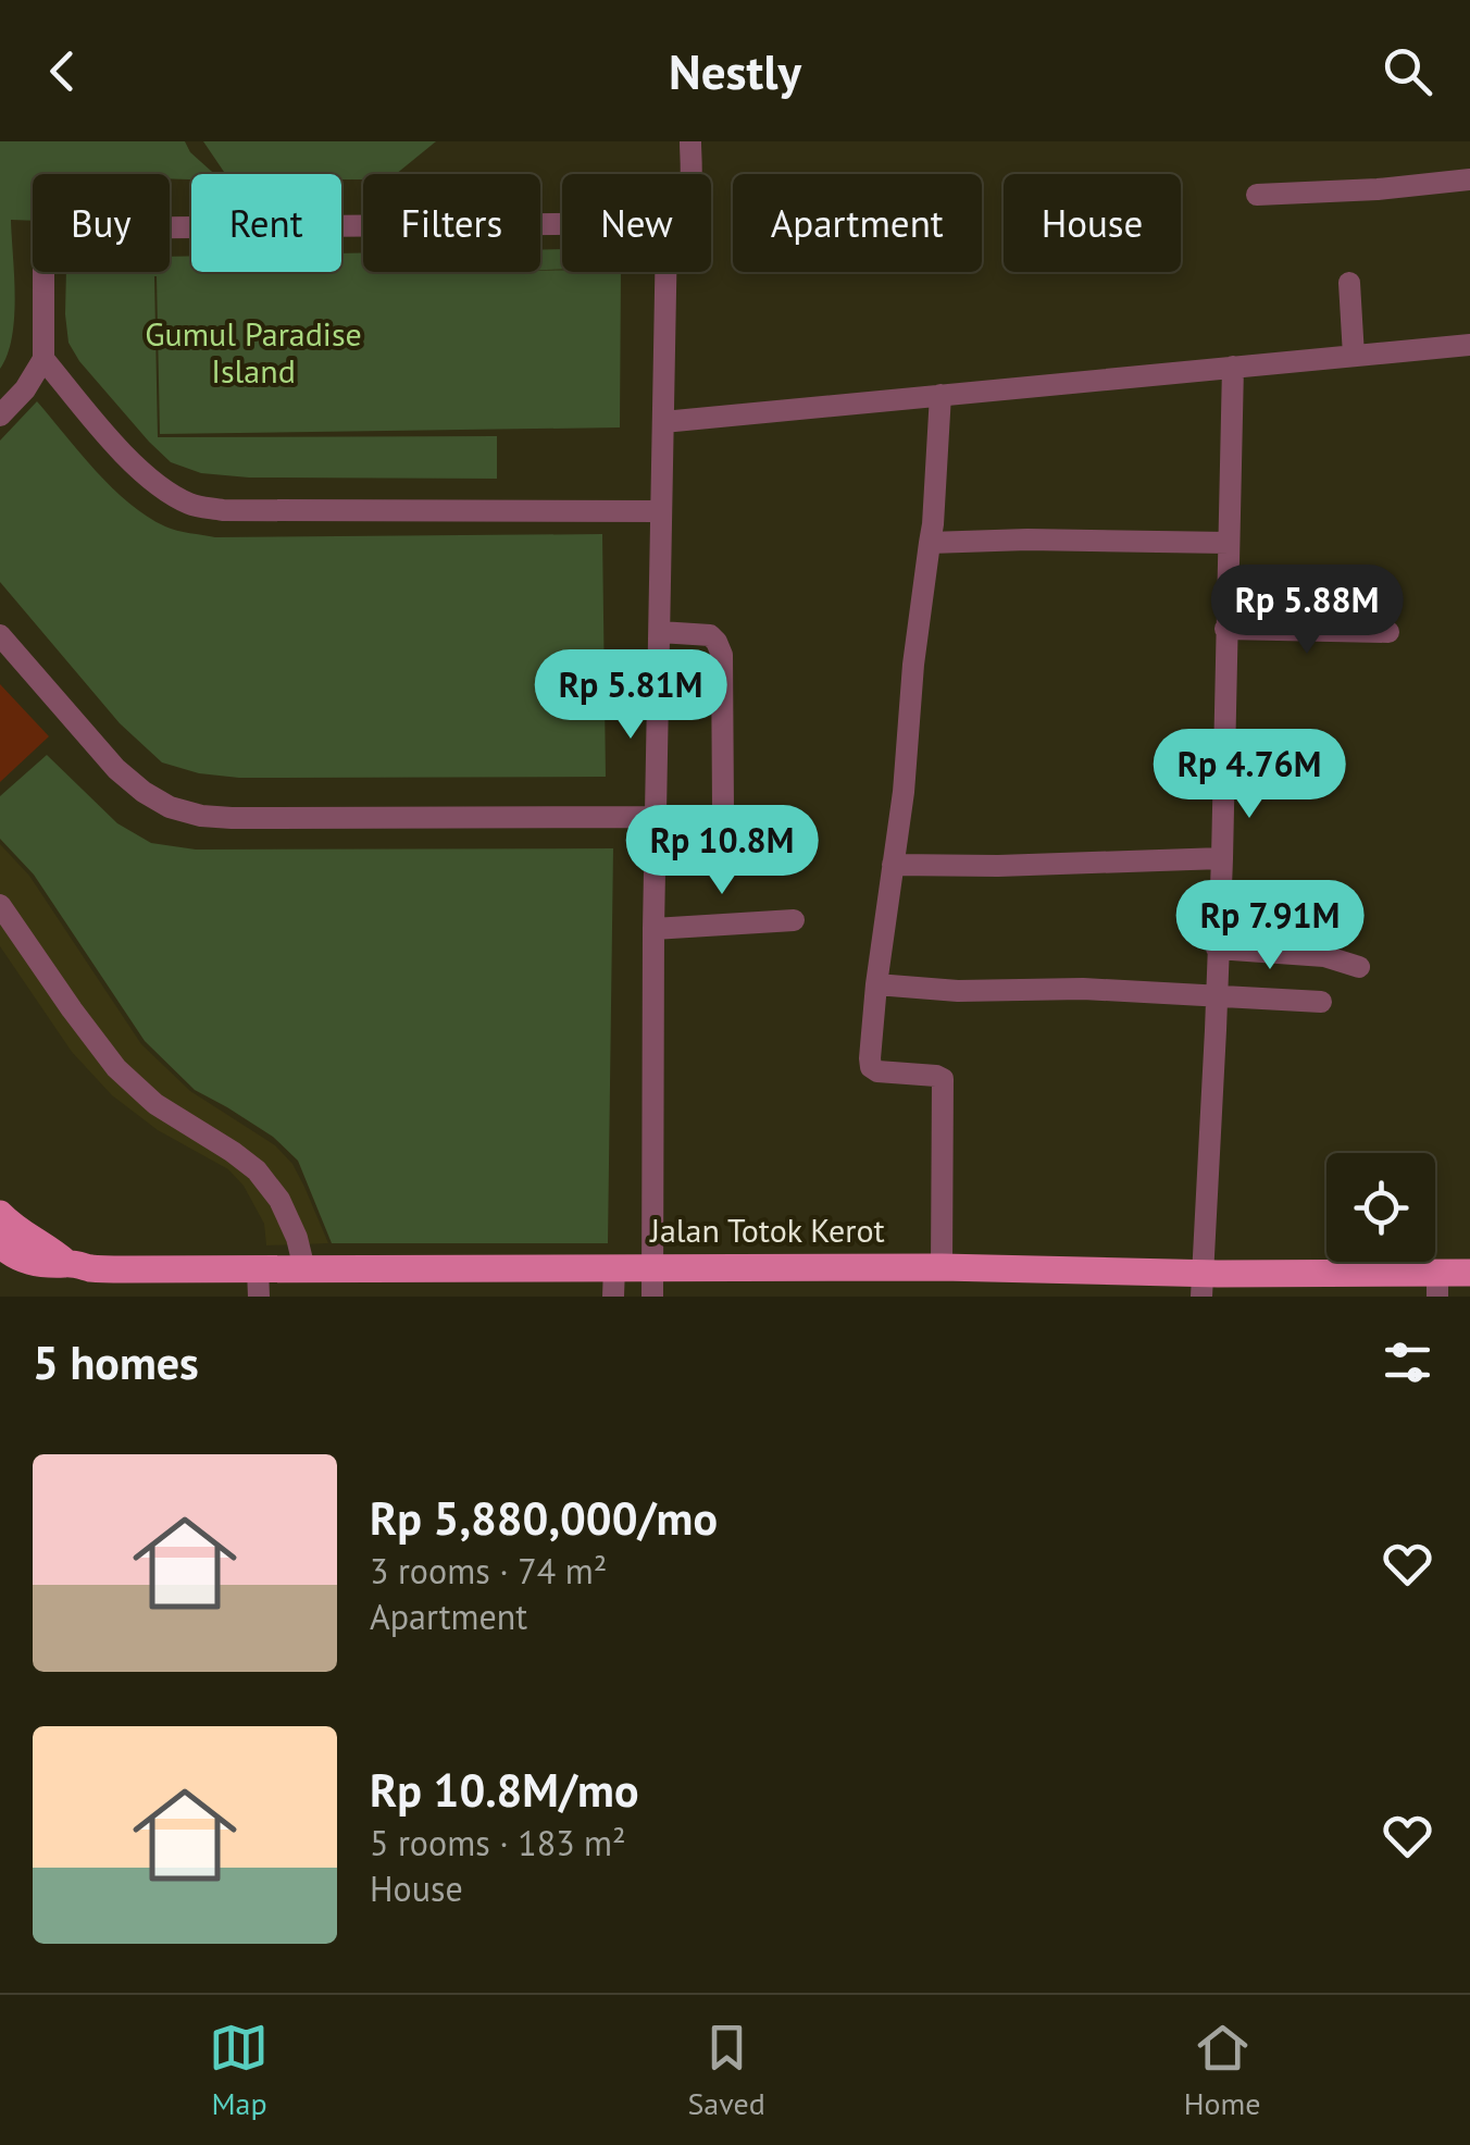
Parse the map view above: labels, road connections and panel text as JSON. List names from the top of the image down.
{
  "streets": {
    "main road": ["Jalan Totok Kerot"]
  },
  "parks": ["Gumul Paradise Island"],
  "page": {
    "header": "Nestly",
    "chip": [
      "Buy",
      "Rent",
      "Filters",
      "New",
      "Apartment",
      "House"
    ],
    "price": [
      "Rp 5.88M",
      "Rp 5.81M",
      "Rp 4.76M",
      "Rp 10.8M",
      "Rp 7.91M"
    ],
    "heading": "5 homes",
    "list": [
      {
        "name": "Rp 5,880,000/mo",
        "note": "3 rooms · 74 m² · Apartment"
      },
      {
        "name": "Rp 10.8M/mo",
        "note": "5 rooms · 183 m² · House"
      }
    ],
    "tabs": ["Map", "Saved", "Home"]
  }
}
